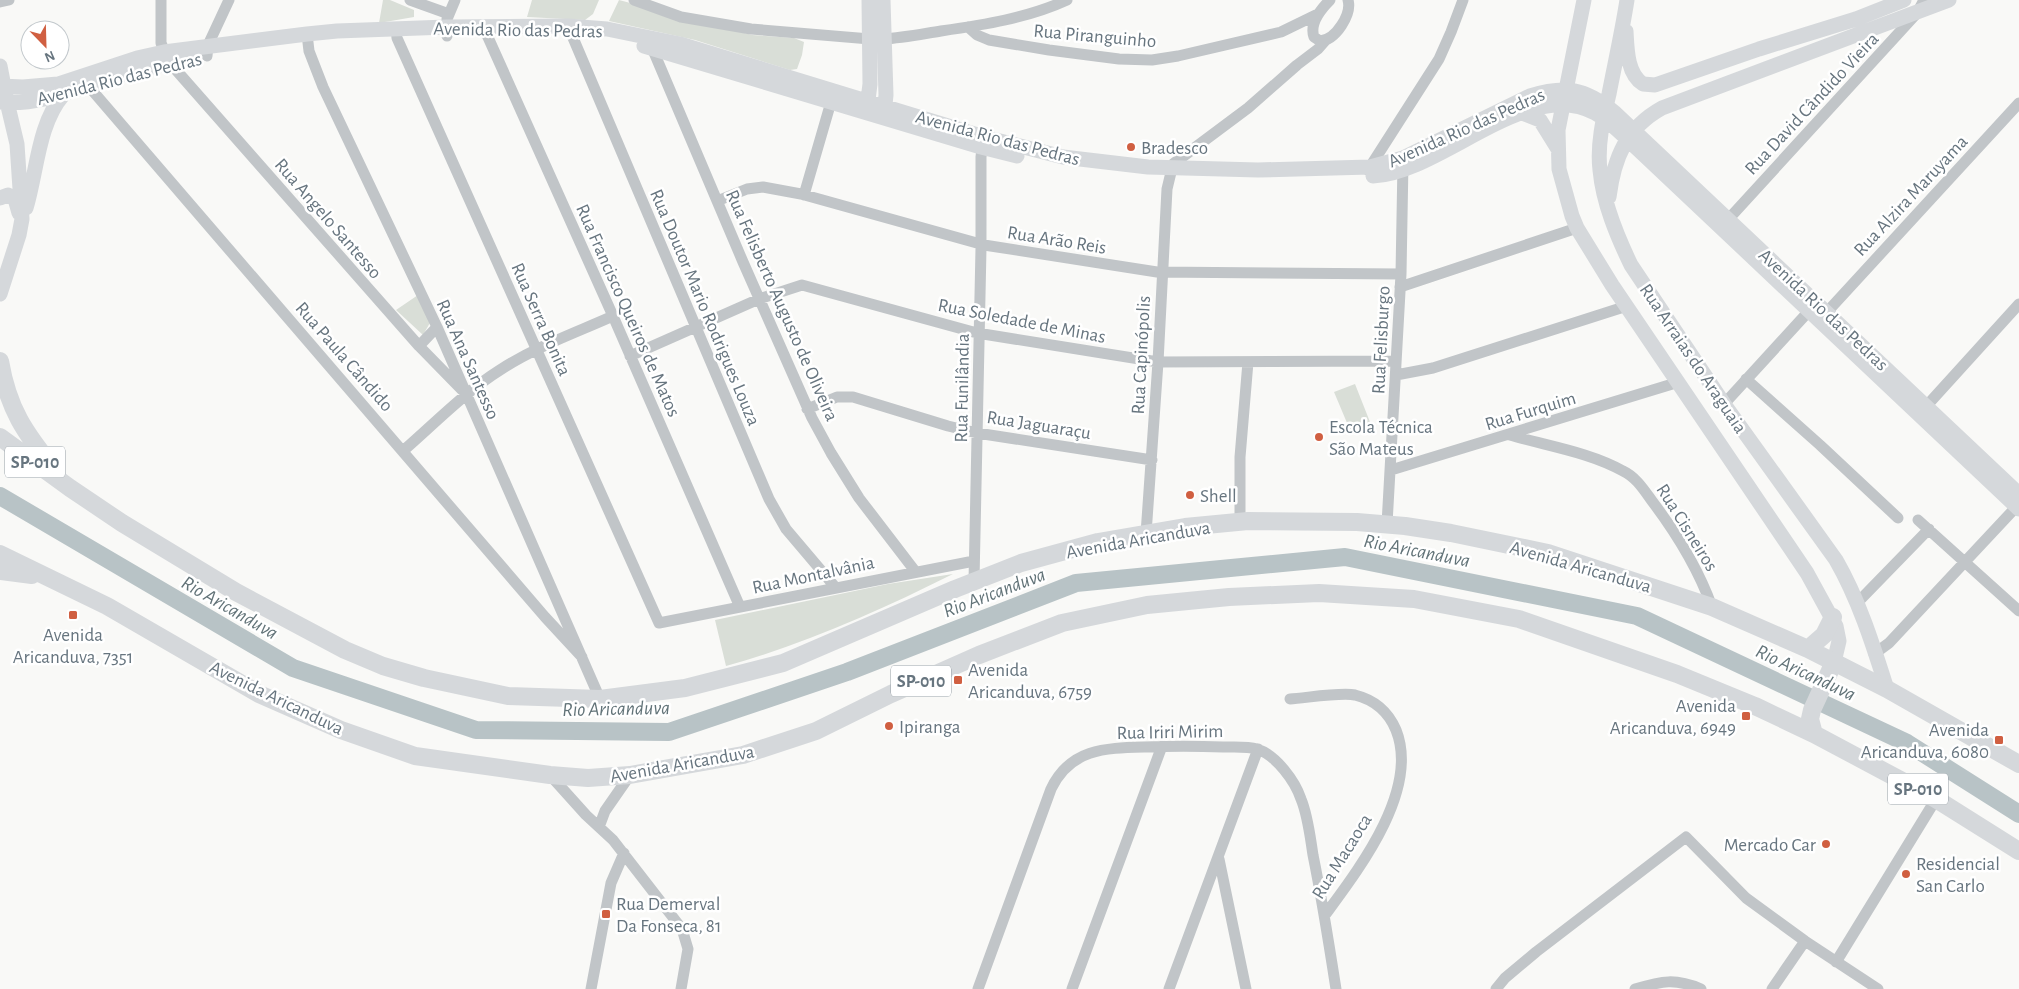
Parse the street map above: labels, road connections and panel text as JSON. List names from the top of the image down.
{
  "streets": {
    "highway": ["SP-010", "Avenida Aricanduva"],
    "main road": ["Avenida Rio das Pedras", "Rua Arraias do Araguaia"],
    "street": [
      "Rua Piranguinho",
      "Rua David Cândido Vieira",
      "Rua Alzira Maruyama",
      "Rua Angelo Santesso",
      "Rua Arão Reis",
      "Rua Felisberto Augusto de Oliveira",
      "Rua Doutor Mario Rodrigues Louza",
      "Rua Francisco Queiros de Matos",
      "Rua Serra Bonita",
      "Rua Soledade de Minas",
      "Rua Felisburgo",
      "Rua Capinópolis",
      "Rua Paula Cândido",
      "Rua Ana Santesso",
      "Rua Funilândia",
      "Rua Furquim",
      "Rua Jaguaraçu",
      "Rua Cisneiros",
      "Rua Montalvânia",
      "Rua Iriri Mirim",
      "Rua Macaoca"
    ]
  },
  "crossings": [
    ["Avenida Rio das Pedras", "Rua David Cândido Vieira"],
    ["Avenida Rio das Pedras", "Rua Alzira Maruyama"],
    ["Avenida Rio das Pedras", "Rua Angelo Santesso"],
    ["Avenida Rio das Pedras", "Rua Felisberto Augusto de Oliveira"],
    ["Avenida Rio das Pedras", "Rua Doutor Mario Rodrigues Louza"],
    ["Avenida Rio das Pedras", "Rua Francisco Queiros de Matos"],
    ["Avenida Rio das Pedras", "Rua Serra Bonita"],
    ["Avenida Rio das Pedras", "Rua Felisburgo"],
    ["Avenida Rio das Pedras", "Rua Capinópolis"],
    ["Avenida Rio das Pedras", "Rua Paula Cândido"],
    ["Avenida Rio das Pedras", "Rua Arraias do Araguaia"],
    ["Avenida Rio das Pedras", "Rua Ana Santesso"],
    ["Avenida Rio das Pedras", "Rua Funilândia"],
    ["Rua Angelo Santesso", "Rua Ana Santesso"],
    ["Rua Arão Reis", "Rua Felisberto Augusto de Oliveira"],
    ["Rua Arão Reis", "Rua Felisburgo"],
    ["Rua Arão Reis", "Rua Capinópolis"],
    ["Rua Arão Reis", "Rua Funilândia"],
    ["Rua Felisberto Augusto de Oliveira", "Rua Soledade de Minas"],
    ["Rua Felisberto Augusto de Oliveira", "Rua Jaguaraçu"],
    ["Rua Felisberto Augusto de Oliveira", "Rua Montalvânia"],
    ["Rua Doutor Mario Rodrigues Louza", "Rua Soledade de Minas"],
    ["Rua Doutor Mario Rodrigues Louza", "Rua Montalvânia"],
    ["Rua Francisco Queiros de Matos", "Rua Soledade de Minas"],
    ["Rua Francisco Queiros de Matos", "Rua Montalvânia"],
    ["Rua Serra Bonita", "Rua Montalvânia"],
    ["Rua Soledade de Minas", "Rua Felisburgo"],
    ["Rua Soledade de Minas", "Rua Capinópolis"],
    ["Rua Soledade de Minas", "Rua Funilândia"],
    ["Rua Felisburgo", "Rua Furquim"],
    ["Rua Felisburgo", "Avenida Aricanduva"],
    ["Rua Capinópolis", "Rua Jaguaraçu"],
    ["Rua Capinópolis", "Avenida Aricanduva"],
    ["Rua Paula Cândido", "Rua Ana Santesso"],
    ["Rua Arraias do Araguaia", "Rua Furquim"],
    ["Rua Arraias do Araguaia", "Avenida Aricanduva"],
    ["Rua Ana Santesso", "Avenida Aricanduva"],
    ["Rua Funilândia", "Rua Jaguaraçu"],
    ["Rua Funilândia", "Avenida Aricanduva"],
    ["Rua Funilândia", "Rua Montalvânia"],
    ["Rua Furquim", "Rua Cisneiros"],
    ["Rua Cisneiros", "Avenida Aricanduva"]
  ],
  "water": ["Rio Aricanduva"],
  "places": {
    "other": [
      "Bradesco",
      "Escola Técnica São Mateus",
      "Shell",
      "Ipiranga",
      "Mercado Car",
      "Residencial San Carlo"
    ],
    "transit": [
      "Avenida Aricanduva, 7351",
      "Avenida Aricanduva, 6759",
      "Avenida Aricanduva, 6949",
      "Avenida Aricanduva, 6080",
      "Rua Demerval Da Fonseca, 81"
    ]
  },
  "north": "bottom right"
}
